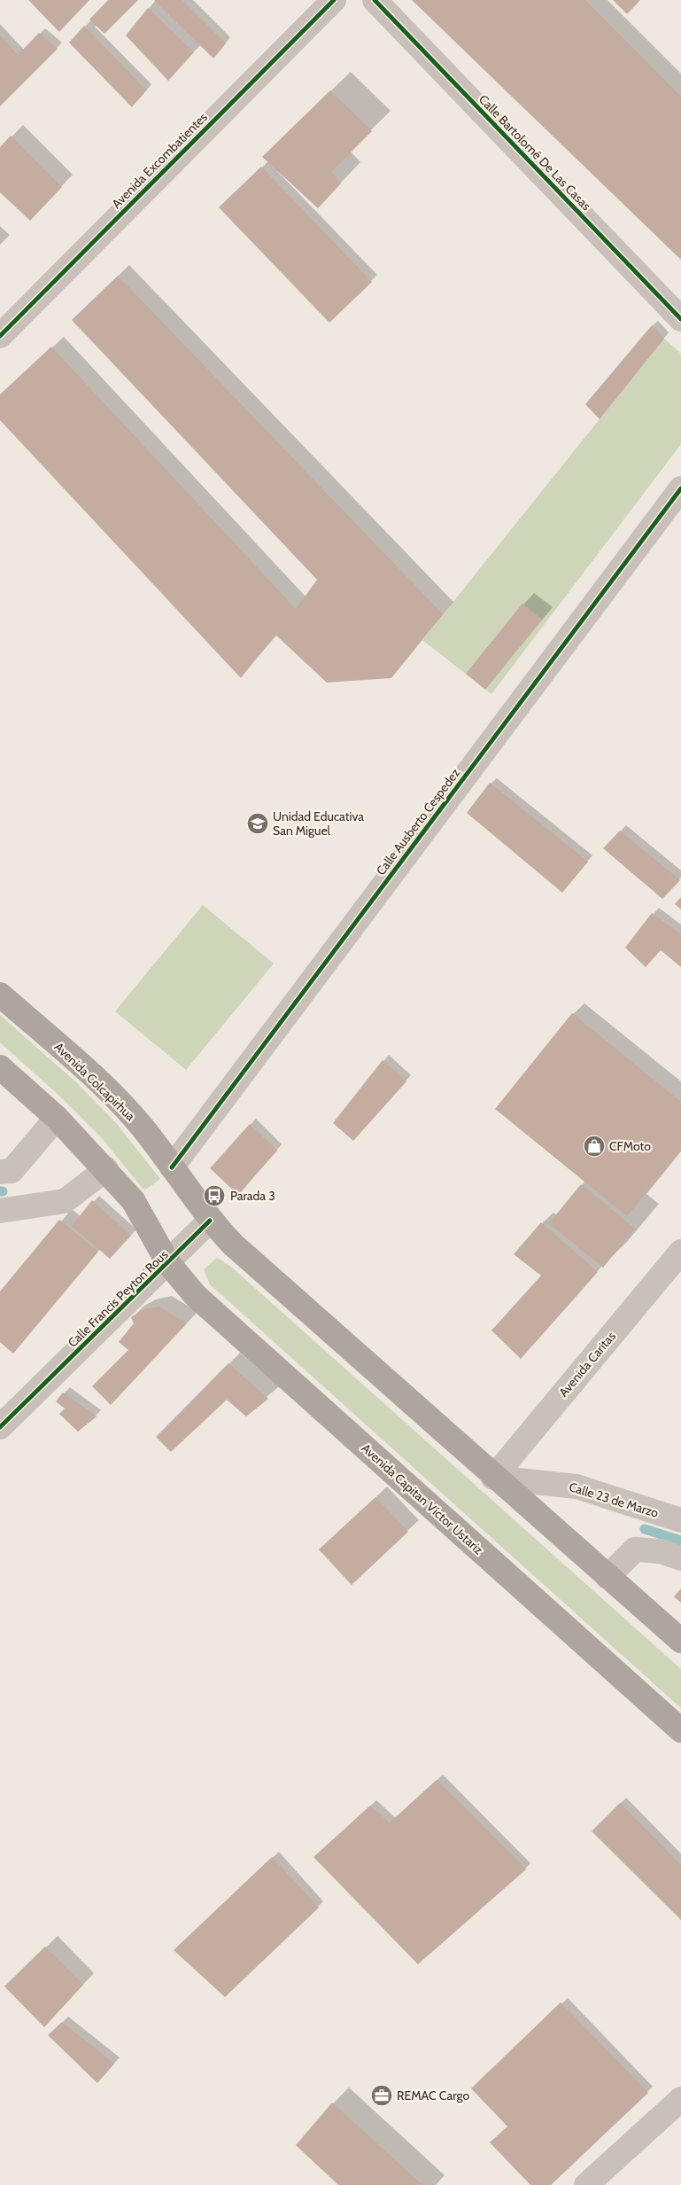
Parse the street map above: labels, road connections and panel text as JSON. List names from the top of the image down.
{
  "streets": {
    "main road": ["Avenida Colcapirhua", "Avenida Capitan Víctor Ustariz"],
    "street": [
      "Calle Bartolomé De Las Casas",
      "Avenida Excombatientes",
      "Calle Ausberto Cespedez",
      "Calle Francis Peyton Rous",
      "Avenida Caritas",
      "Calle 23 de Marzo"
    ]
  },
  "crossings": [
    ["Calle Ausberto Cespedez", "Avenida Colcapirhua"],
    ["Avenida Colcapirhua", "Calle Francis Peyton Rous"],
    ["Calle Francis Peyton Rous", "Avenida Capitan Víctor Ustariz"],
    ["Avenida Caritas", "Calle 23 de Marzo"]
  ],
  "places": {
    "school or university": ["Unidad Educativa San Miguel"],
    "shop": ["CFMoto"],
    "bus stop": ["Parada 3"],
    "office": ["REMAC Cargo"]
  }
}
